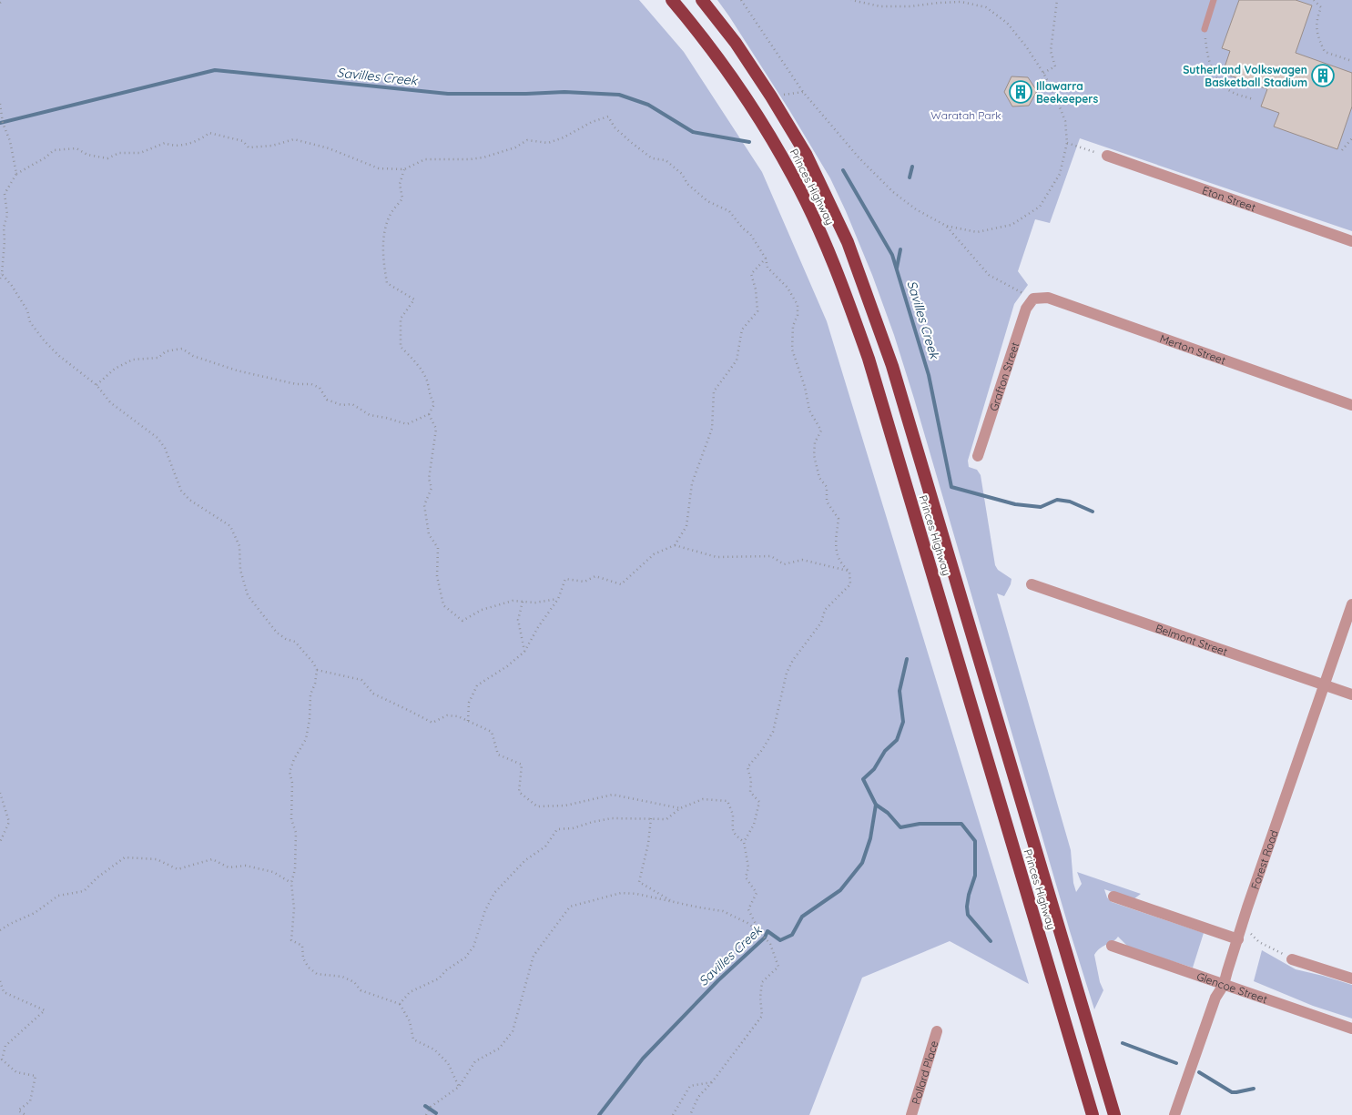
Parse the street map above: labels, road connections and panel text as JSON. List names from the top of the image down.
{
  "streets": {
    "highway": ["Princes Highway"],
    "street": [
      "Eton Street",
      "Merton Street",
      "Grafton Street",
      "Belmont Street",
      "Forest Road",
      "Glencoe Street",
      "Pollard Place"
    ]
  },
  "crossings": [
    ["Merton Street", "Grafton Street"],
    ["Belmont Street", "Forest Road"],
    ["Forest Road", "Glencoe Street"]
  ],
  "water": ["Savilles Creek"],
  "parks": ["Waratah Park"],
  "places": {
    "building": ["Sutherland Volkswagen Basketball Stadium", "Illawarra Beekeepers"]
  }
}
